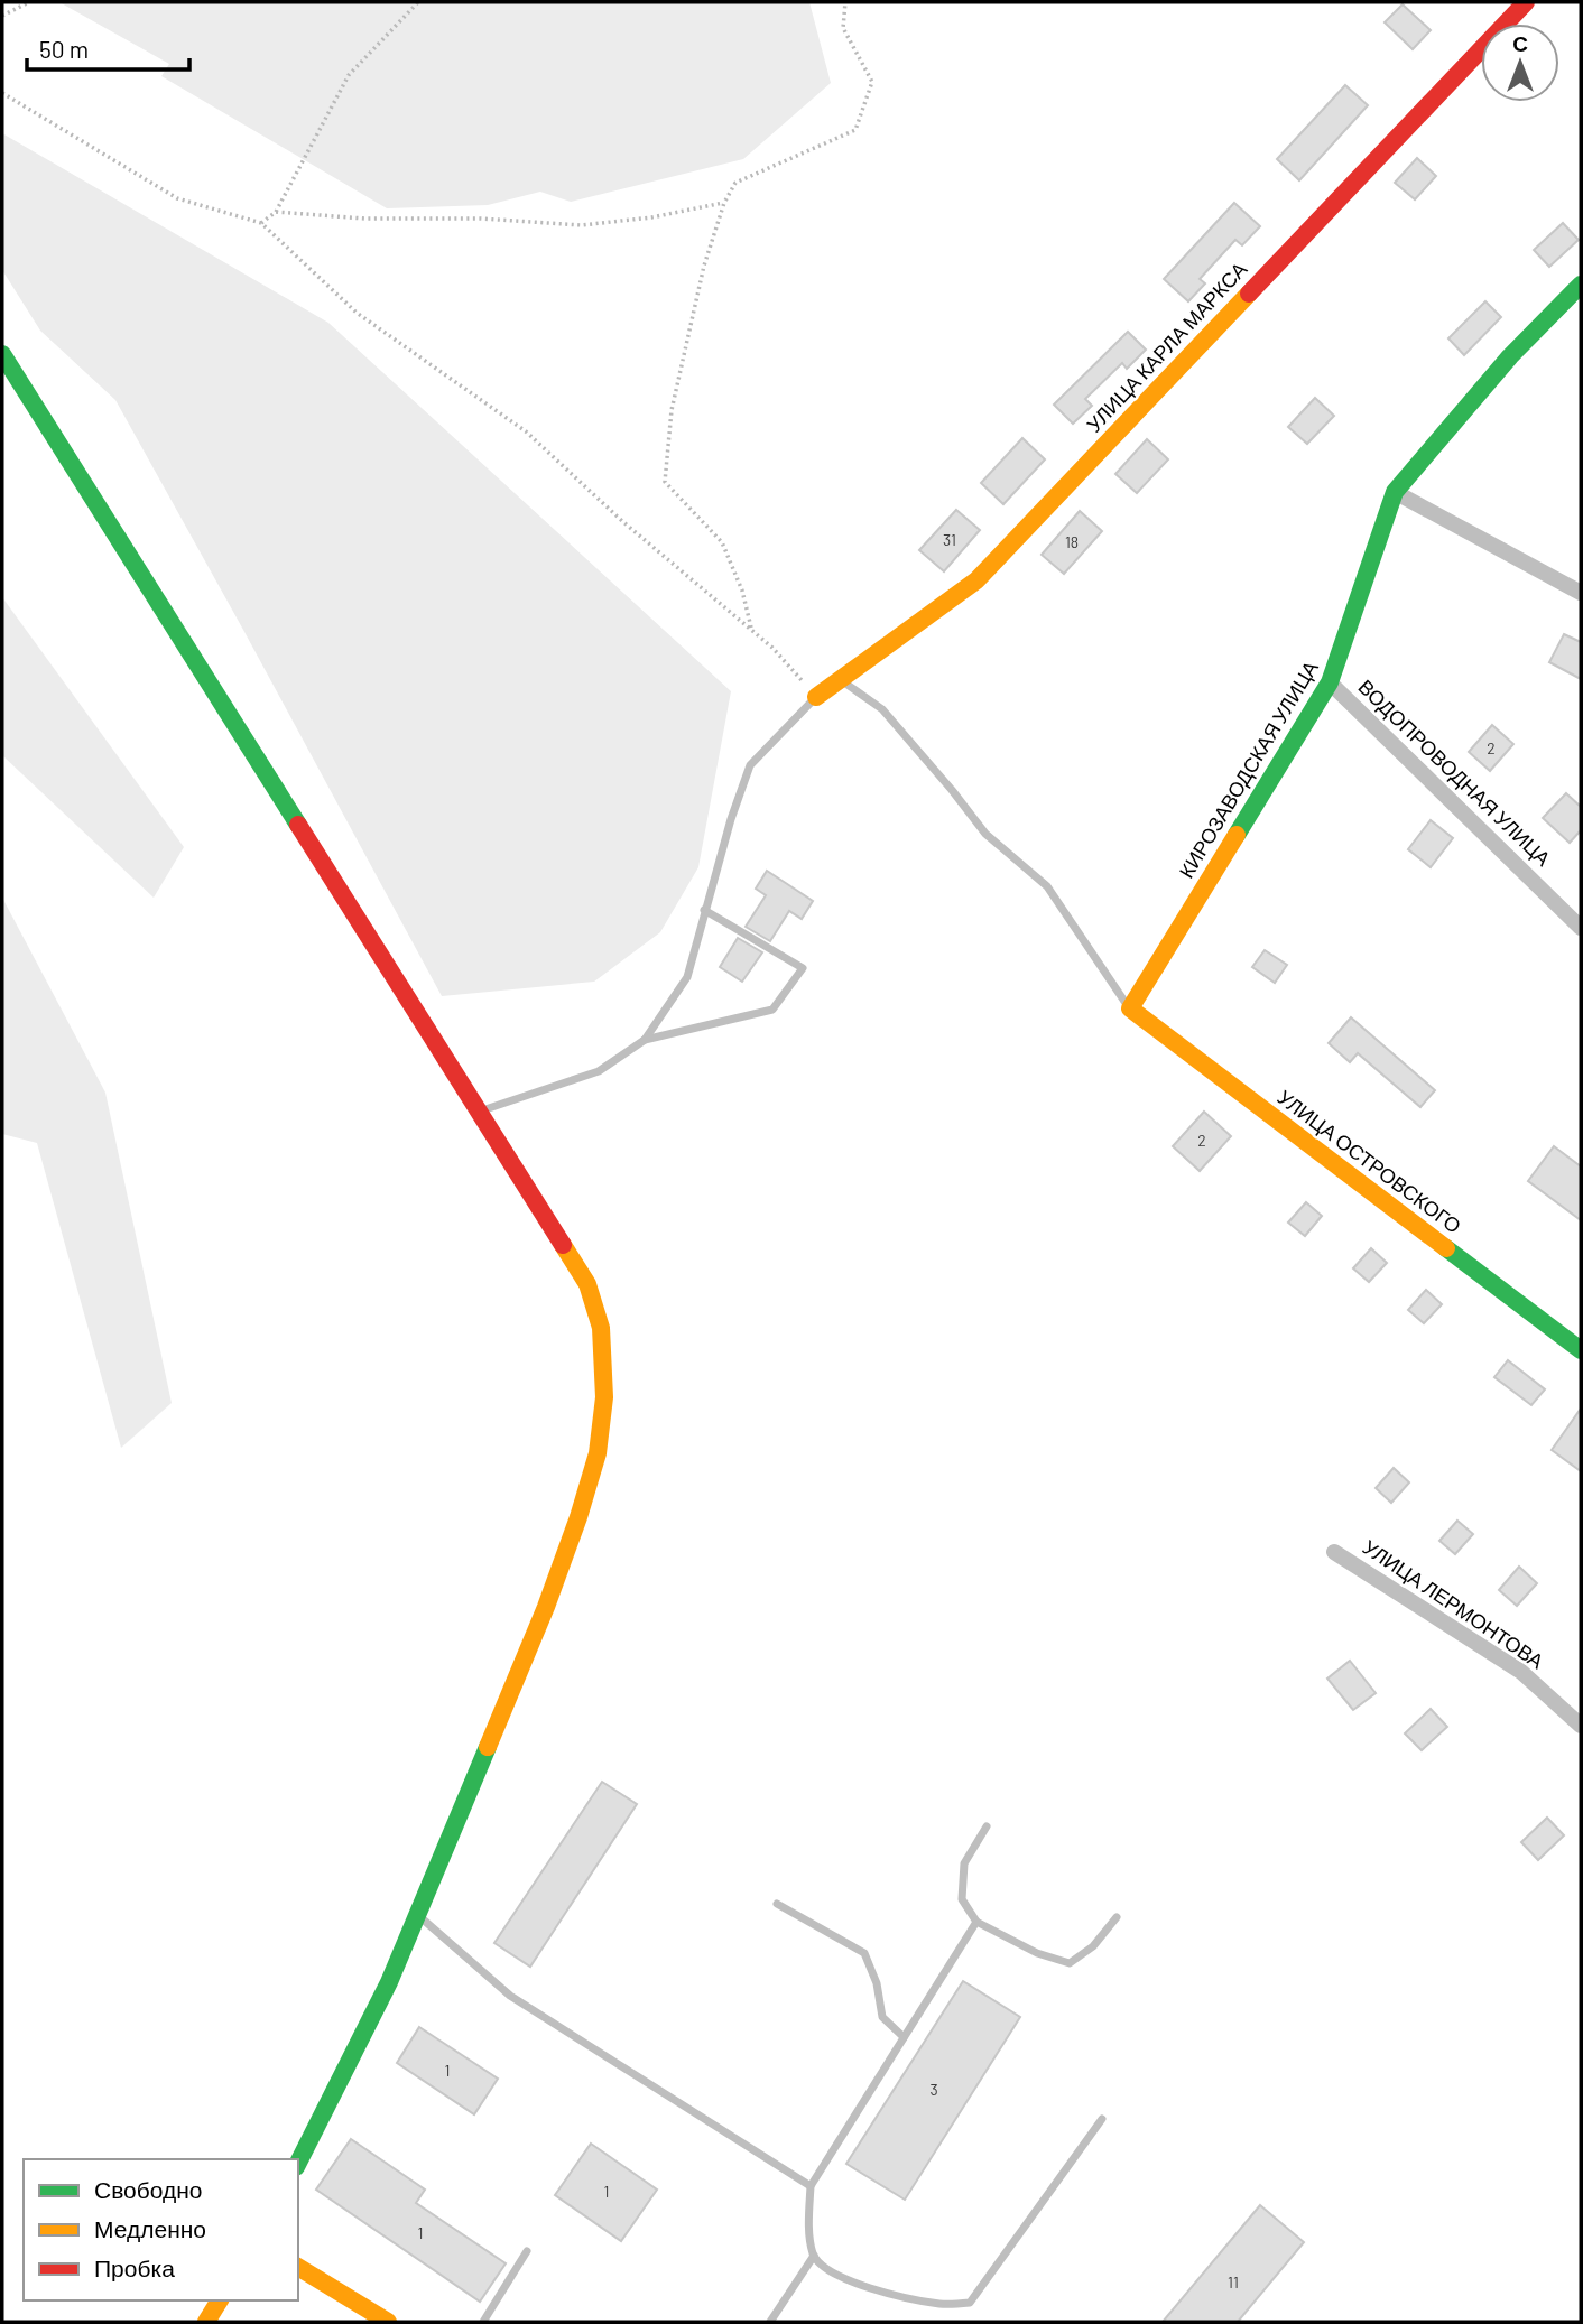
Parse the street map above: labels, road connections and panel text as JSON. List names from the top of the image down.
{
  "streets": {
    "street": [
      "УЛИЦА КАРЛА МАРКСА",
      "КИРОЗАВОДСКАЯ УЛИЦА",
      "ВОДОПРОВОДНАЯ УЛИЦА",
      "УЛИЦА ОСТРОВСКОГО",
      "УЛИЦА ЛЕРМОНТОВА"
    ]
  },
  "crossings": [
    ["КИРОЗАВОДСКАЯ УЛИЦА", "ВОДОПРОВОДНАЯ УЛИЦА"],
    ["КИРОЗАВОДСКАЯ УЛИЦА", "УЛИЦА ОСТРОВСКОГО"]
  ],
  "house_numbers": [
    "31",
    "18",
    "2",
    "2",
    "1",
    "3",
    "1",
    "1",
    "11"
  ],
  "legend": ["Свободно", "Медленно", "Пробка"],
  "scale_bar": "50 m",
  "north": "top"
}
